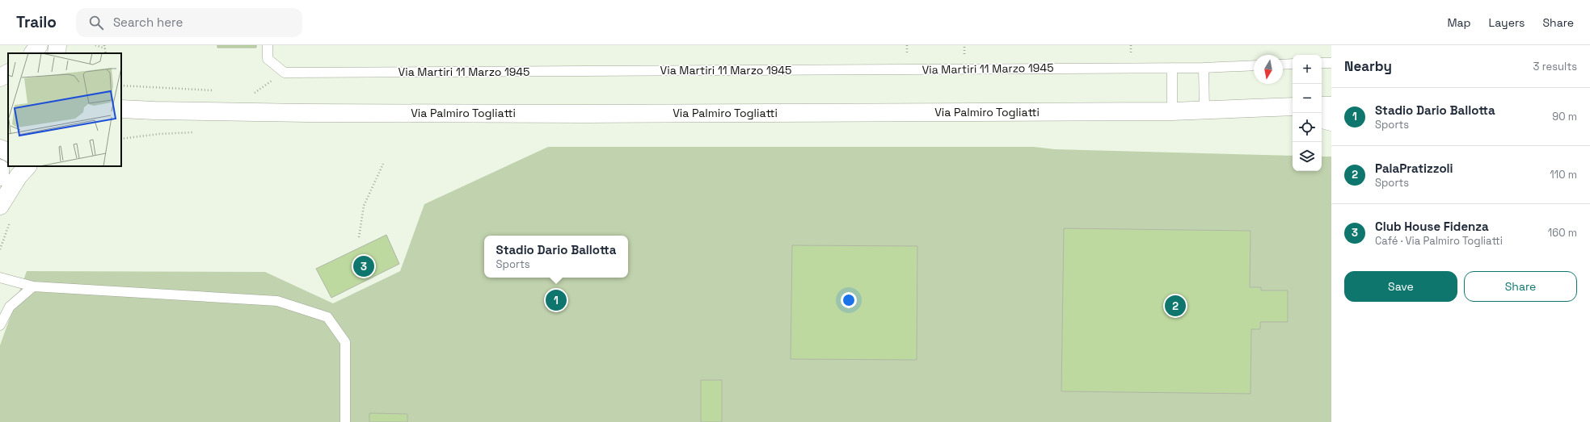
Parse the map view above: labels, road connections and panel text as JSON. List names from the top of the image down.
{
  "streets": {
    "street": ["Via Palmiro Togliatti"],
    "lane": ["Via Martiri 11 Marzo 1945"]
  },
  "north": "bottom",
  "page": {
    "header": "Trailo",
    "search": "Search here",
    "nav": ["Map", "Layers", "Share"],
    "heading": ["Nearby", "3 results"],
    "map_buttons": ["+", "−"],
    "list": [
      {
        "mark": "1",
        "name": "Stadio Dario Ballotta",
        "note": "Sports",
        "value": "90 m"
      },
      {
        "mark": "2",
        "name": "PalaPratizzoli",
        "note": "Sports",
        "value": "110 m"
      },
      {
        "mark": "3",
        "name": "Club House Fidenza",
        "note": "Café · Via Palmiro Togliatti",
        "value": "160 m"
      }
    ],
    "popup": ["Stadio Dario Ballotta", "Sports"],
    "pins": ["3", "1", "2"],
    "buttons": ["Save", "Share"]
  }
}
